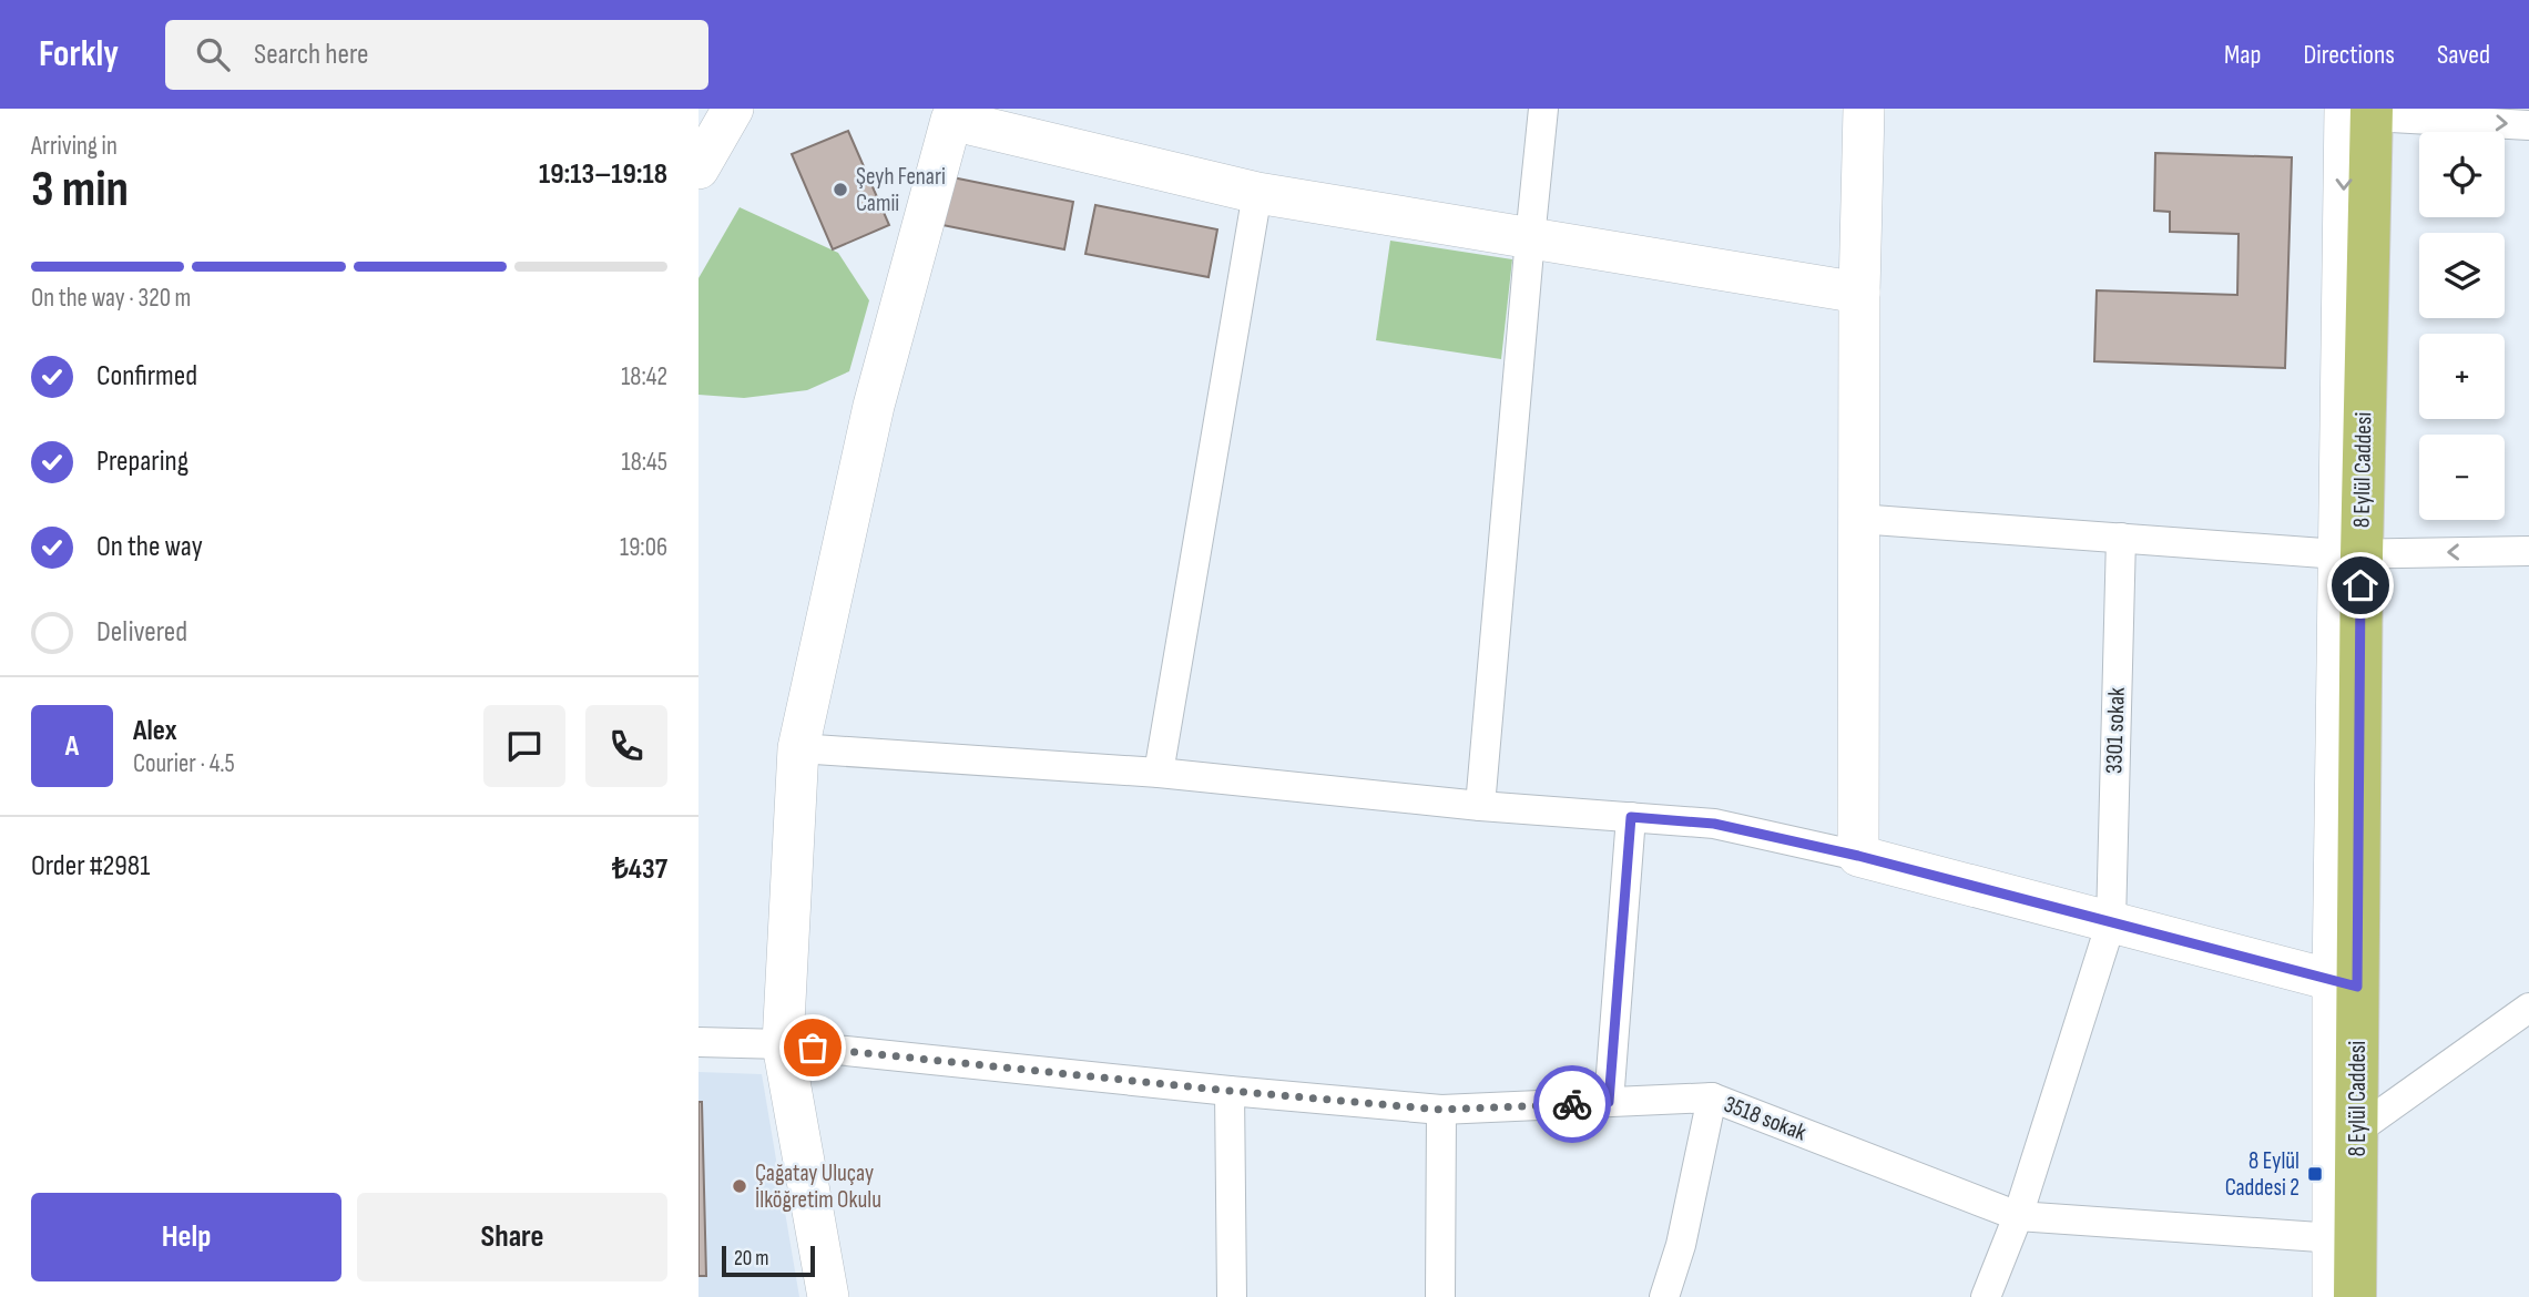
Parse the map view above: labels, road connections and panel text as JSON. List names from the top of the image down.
{
  "streets": {
    "main road": ["8 Eylül Caddesi"],
    "street": ["3301 sokak", "3518 sokak"]
  },
  "crossings": [
    ["8 Eylül Caddesi", "3518 sokak"],
    ["3301 sokak", "3518 sokak"]
  ],
  "places": {
    "other": ["Şeyh Fenari Camii", "Çağatay Uluçay İlköğretim Okulu"],
    "transit": ["8 Eylül Caddesi 2"]
  },
  "scale_bar": "20 m",
  "page": {
    "header": "Forkly",
    "search": "Search here",
    "nav": ["Map", "Directions", "Saved"],
    "heading": ["3 min", "Arriving in", "19:13–19:18"],
    "panel": [
      "Alex",
      "Courier · 4.5",
      "Order #2981",
      "₺437"
    ],
    "map_buttons": ["+", "−"],
    "bar": "On the way · 320 m",
    "list": [
      ["Confirmed", "18:42"],
      ["Preparing", "18:45"],
      ["On the way", "19:06"],
      "Delivered"
    ],
    "round": "A",
    "buttons": ["Help", "Share"],
    "scale": "20 m"
  }
}
